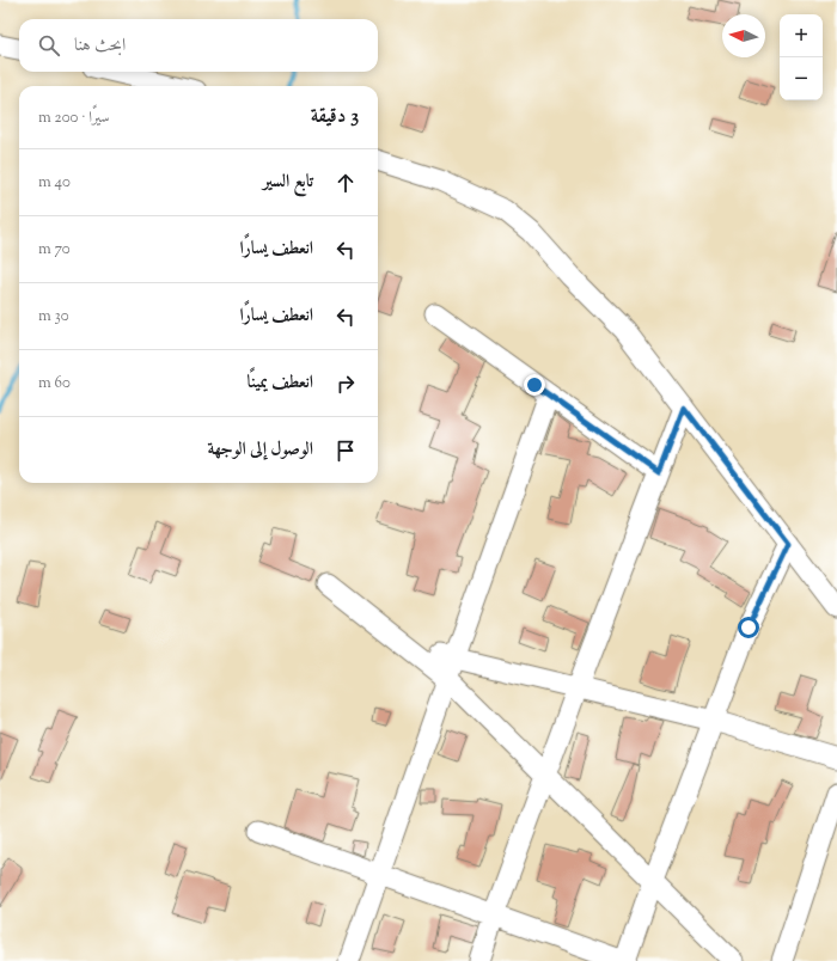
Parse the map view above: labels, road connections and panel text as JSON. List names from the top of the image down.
{
  "north": "left",
  "page": {
    "map_buttons": ["+", "−"],
    "search": "ابحث هنا",
    "heading": ["3 دقيقة", "سيرًا · 200 m"],
    "list": [
      ["تابع السير", "40 m"],
      ["انعطف يسارًا", "70 m"],
      ["انعطف يسارًا", "30 m"],
      ["انعطف يمينًا", "60 m"],
      "الوصول إلى الوجهة"
    ]
  }
}
